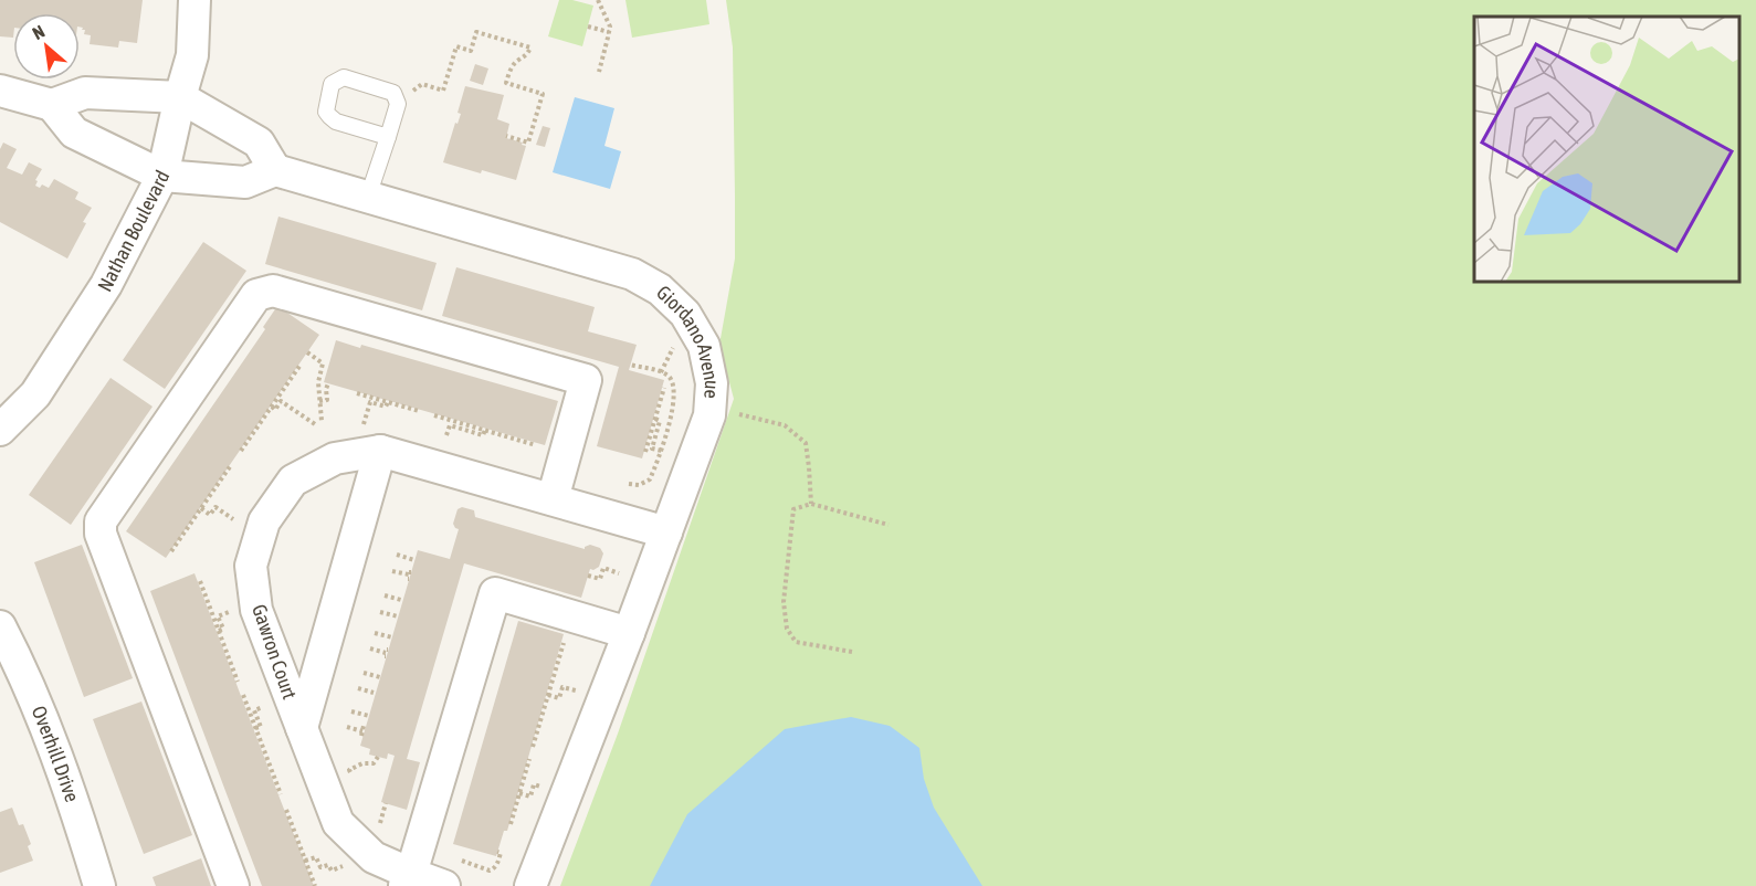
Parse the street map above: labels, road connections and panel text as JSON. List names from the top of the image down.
{
  "streets": {
    "street": [
      "Nathan Boulevard",
      "Giordano Avenue",
      "Gawron Court",
      "Overhill Drive"
    ]
  },
  "crossings": [
    ["Giordano Avenue", "Gawron Court"]
  ],
  "north": "top left"
}
